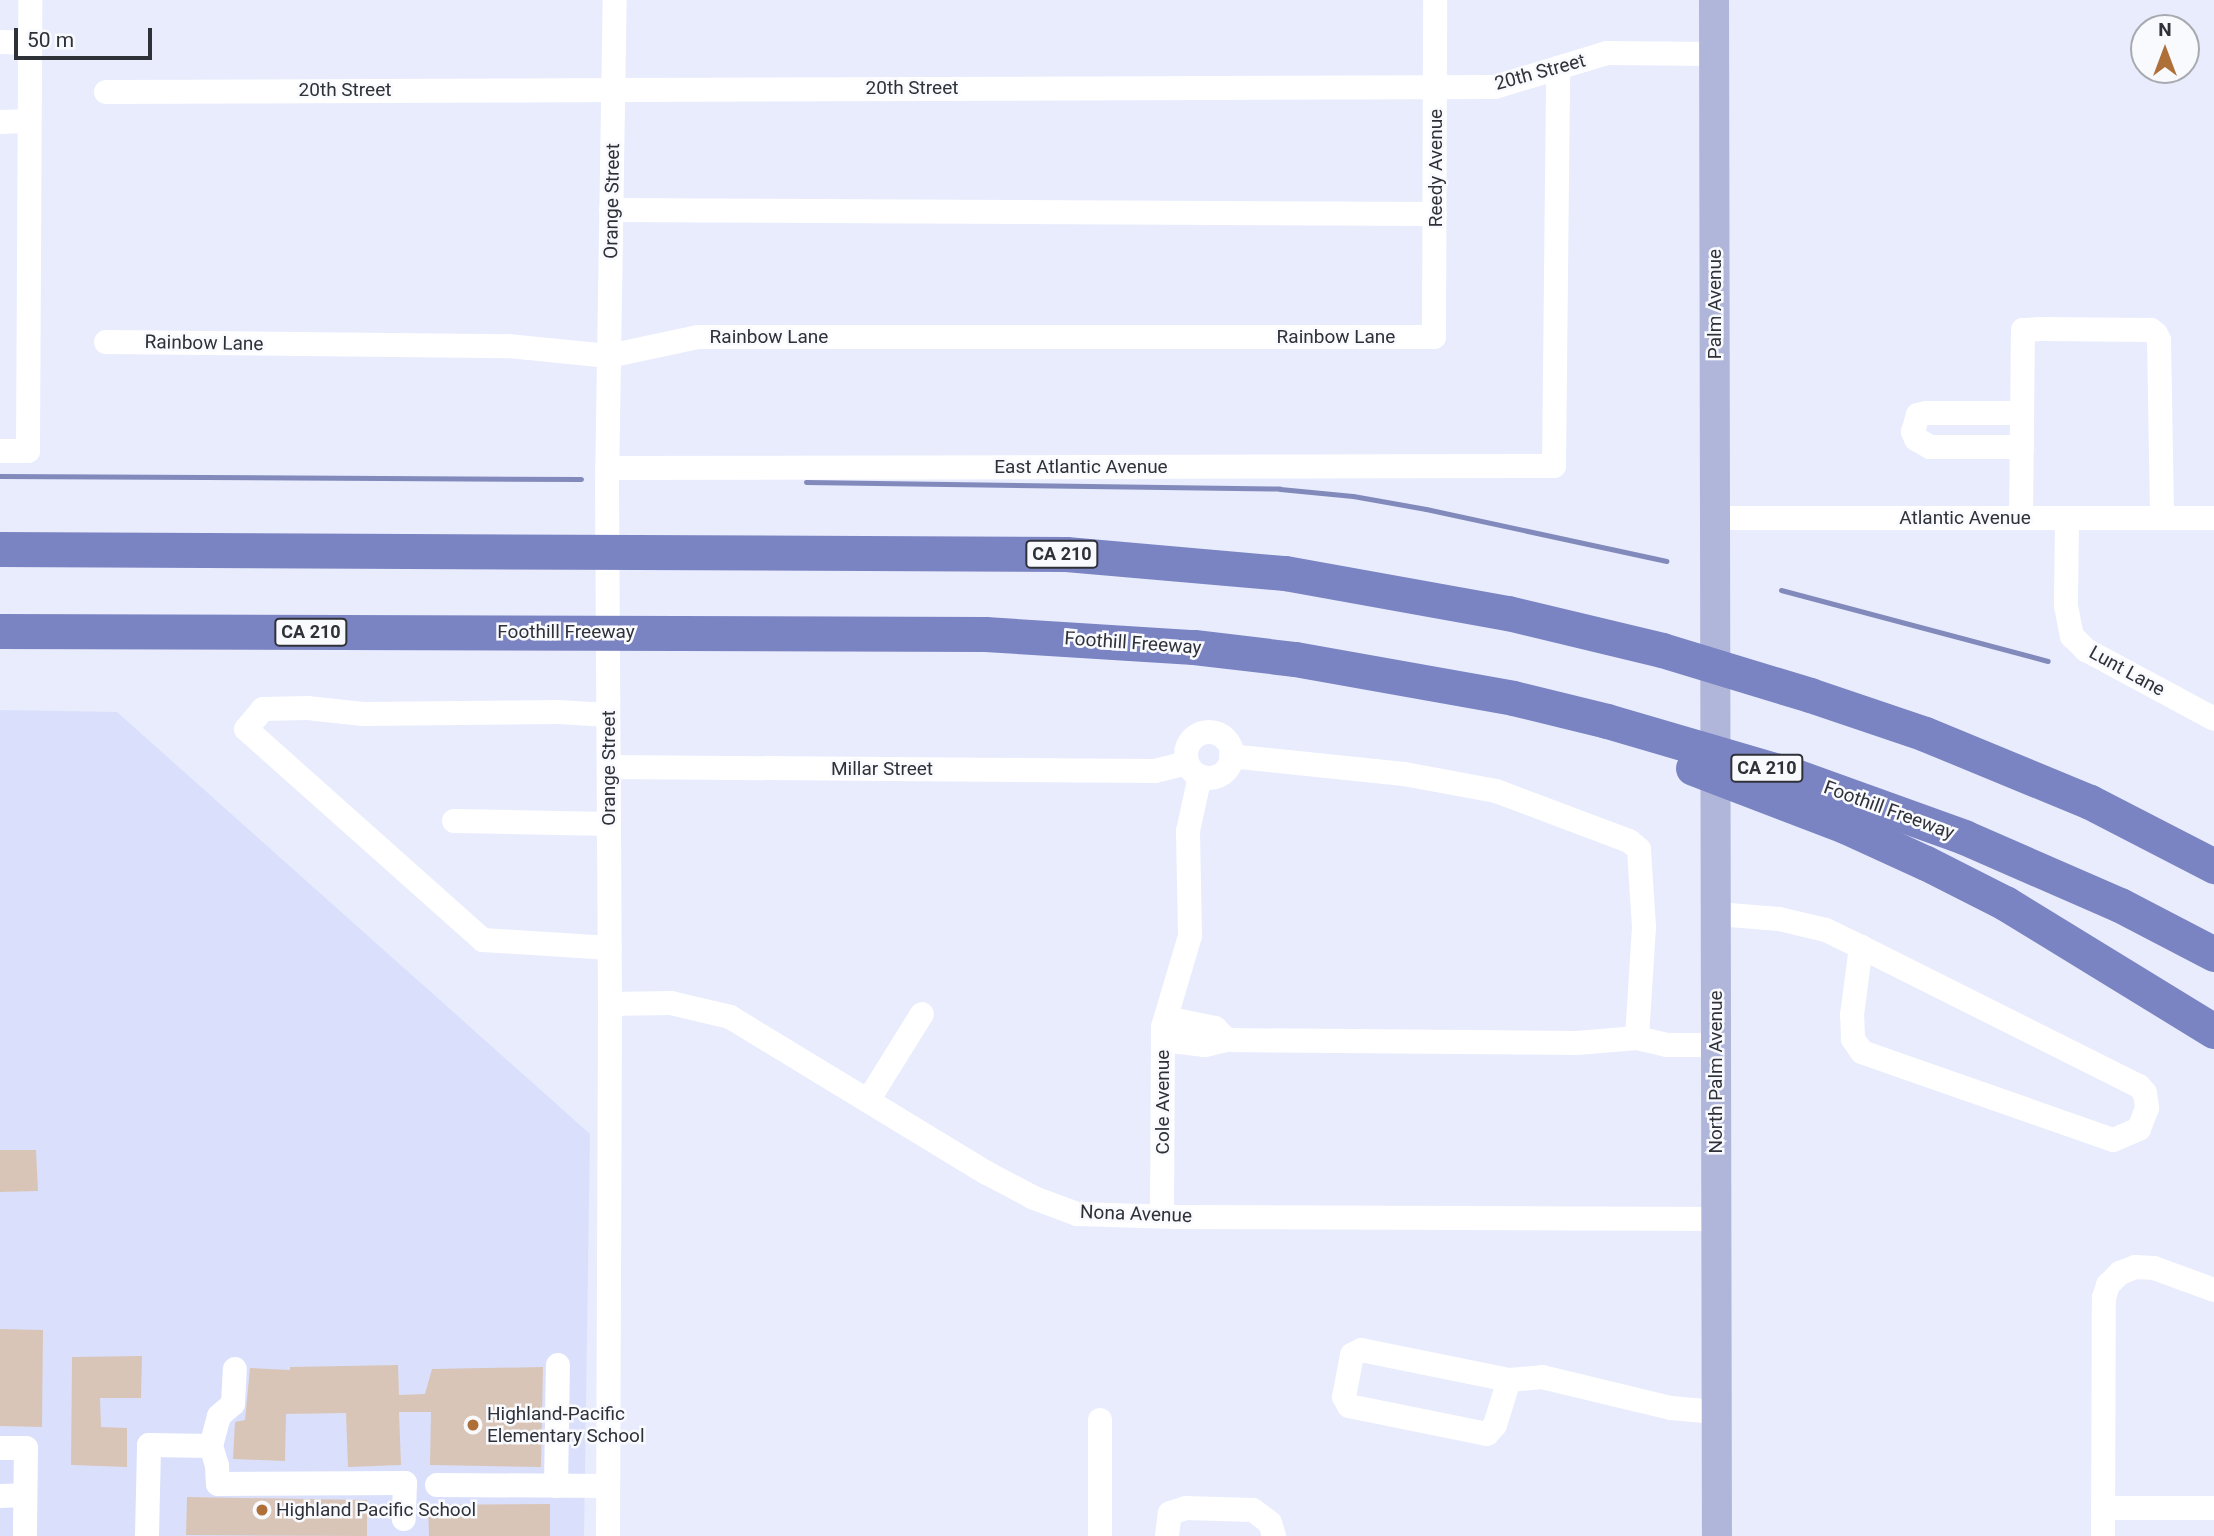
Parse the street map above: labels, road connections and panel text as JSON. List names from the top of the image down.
{
  "streets": {
    "highway": ["CA 210", "Foothill Freeway"],
    "main road": ["Palm Avenue", "North Palm Avenue"],
    "street": [
      "20th Street",
      "Reedy Avenue",
      "Orange Street",
      "Rainbow Lane",
      "East Atlantic Avenue",
      "Atlantic Avenue",
      "Lunt Lane",
      "Millar Street",
      "Cole Avenue",
      "Nona Avenue"
    ]
  },
  "crossings": [
    ["20th Street", "Reedy Avenue"],
    ["20th Street", "Orange Street"],
    ["20th Street", "Palm Avenue"],
    ["20th Street", "East Atlantic Avenue"],
    ["Reedy Avenue", "Rainbow Lane"],
    ["Orange Street", "Rainbow Lane"],
    ["Orange Street", "East Atlantic Avenue"],
    ["Orange Street", "Millar Street"],
    ["Orange Street", "Nona Avenue"],
    ["Palm Avenue", "Atlantic Avenue"],
    ["Palm Avenue", "North Palm Avenue"],
    ["Atlantic Avenue", "Lunt Lane"],
    ["Millar Street", "Cole Avenue"],
    ["North Palm Avenue", "Nona Avenue"],
    ["Cole Avenue", "Nona Avenue"]
  ],
  "places": ["Highland-Pacific Elementary School", "Highland Pacific School"],
  "scale_bar": "50 m",
  "north": "top"
}
